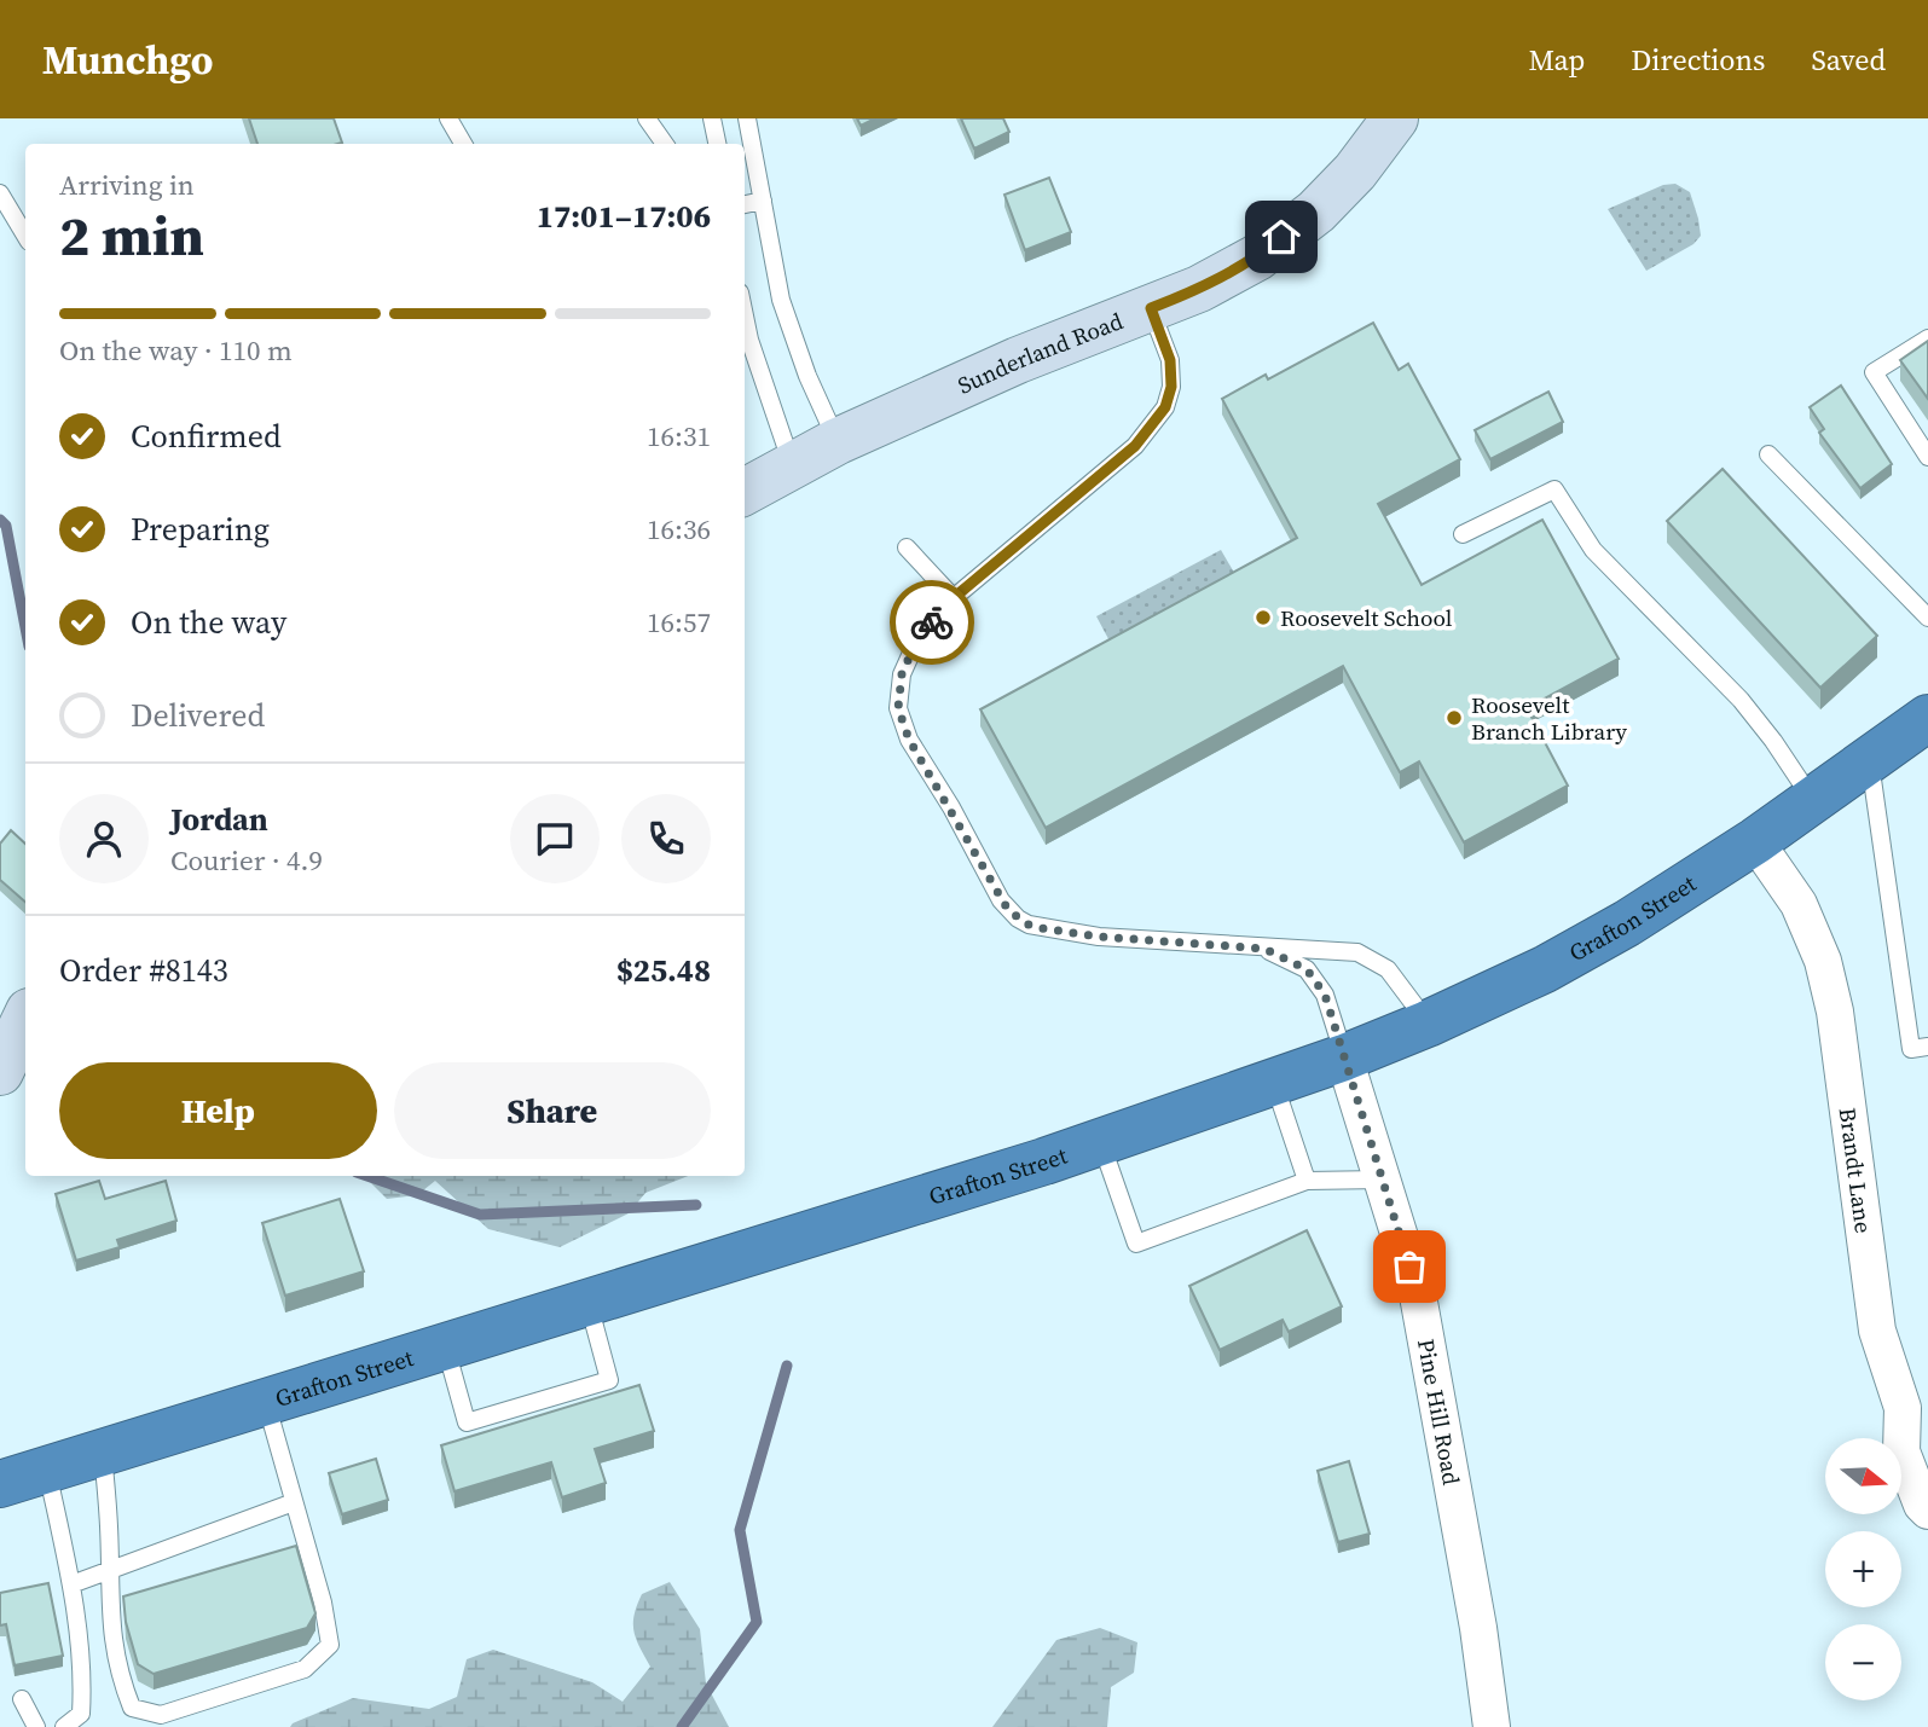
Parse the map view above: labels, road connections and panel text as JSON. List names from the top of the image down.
{
  "streets": {
    "highway": ["Grafton Street"],
    "street": ["Sunderland Road", "Brandt Lane", "Pine Hill Road"]
  },
  "crossings": [
    ["Grafton Street", "Brandt Lane"],
    ["Grafton Street", "Pine Hill Road"]
  ],
  "places": ["Roosevelt School", "Roosevelt Branch Library"],
  "north": "right",
  "page": {
    "header": "Munchgo",
    "nav": ["Map", "Directions", "Saved"],
    "heading": ["2 min", "Arriving in", "17:01–17:06"],
    "panel": [
      "Jordan",
      "Courier · 4.9",
      "Order #8143",
      "$25.48"
    ],
    "bar": "On the way · 110 m",
    "list": [
      ["Confirmed", "16:31"],
      ["Preparing", "16:36"],
      ["On the way", "16:57"],
      "Delivered"
    ],
    "buttons": ["Help", "Share"],
    "map_buttons": ["+", "−"]
  }
}
